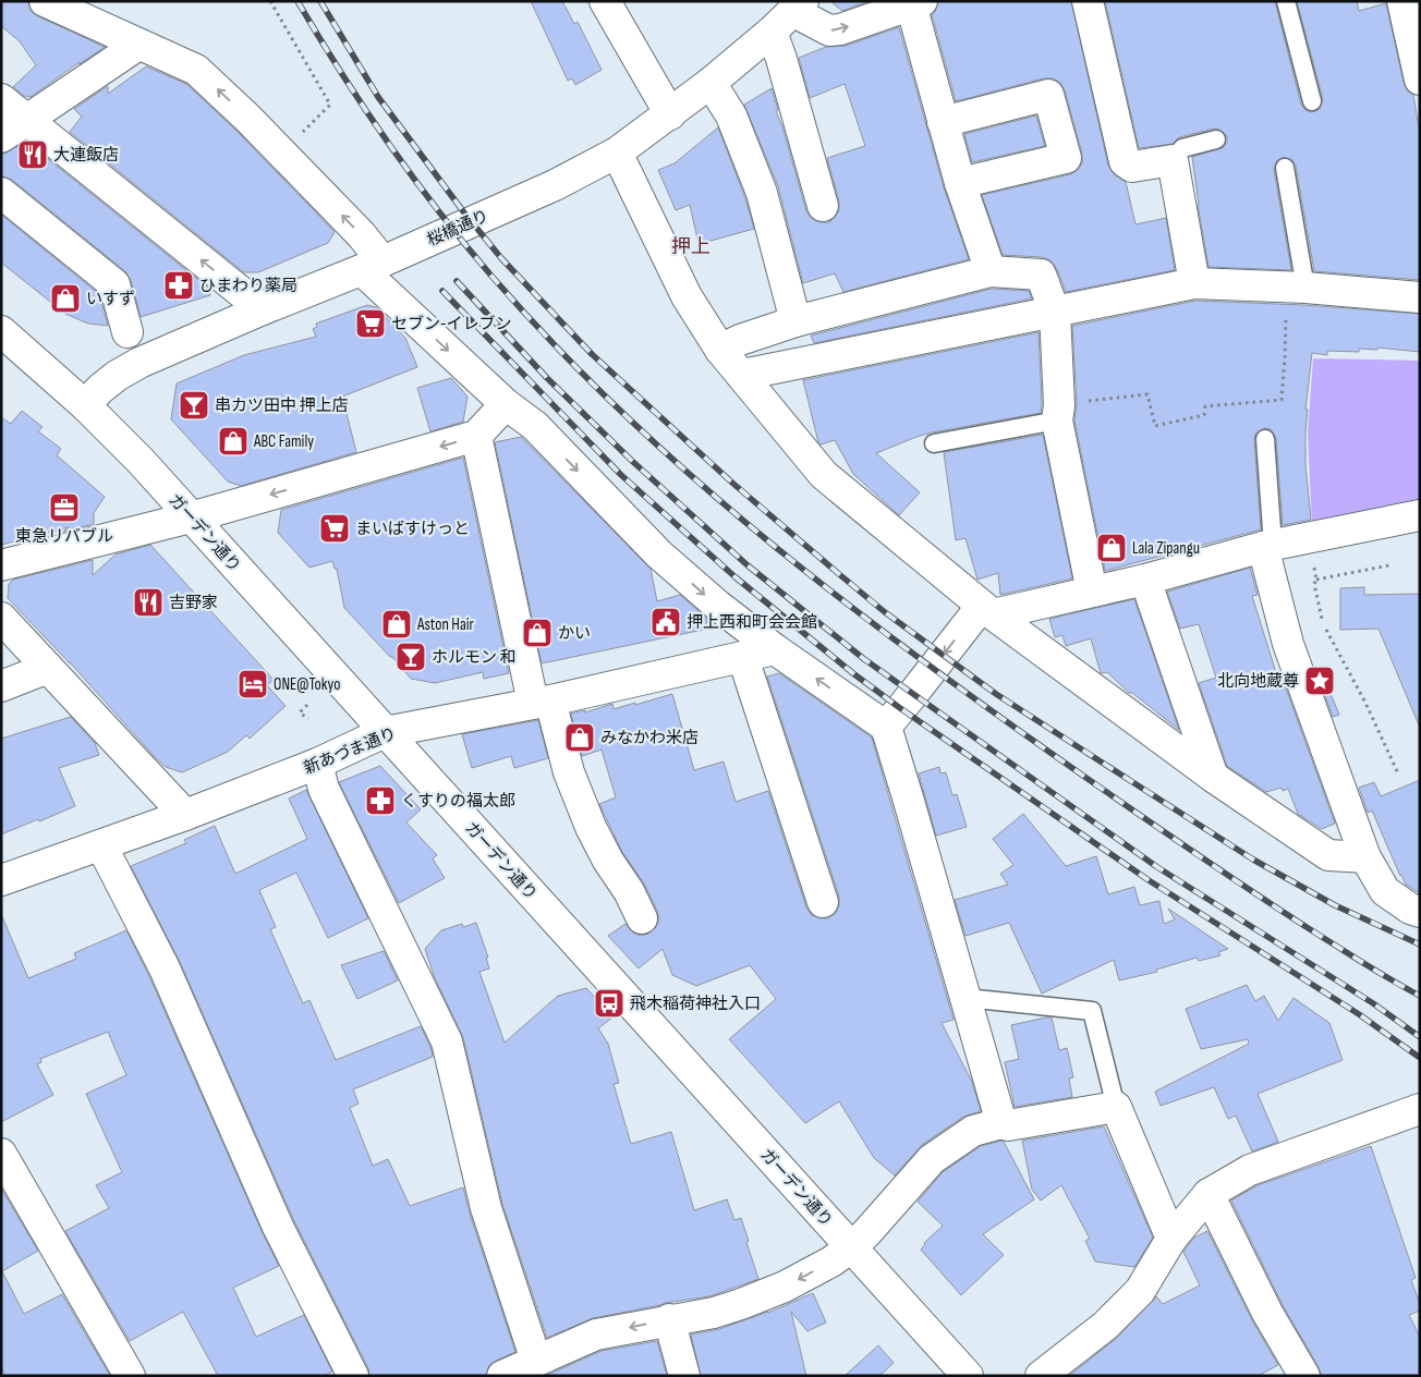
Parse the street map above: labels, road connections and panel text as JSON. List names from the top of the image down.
{
  "streets": {
    "street": ["桜橋通り", "ガーデン通り", "新あづま通り"]
  },
  "crossings": [
    ["桜橋通り", "ガーデン通り"],
    ["ガーデン通り", "新あづま通り"]
  ],
  "districts": ["押上"],
  "places": {
    "restaurant": ["大連飯店", "吉野家"],
    "pharmacy": ["ひまわり薬局", "くすりの福太郎"],
    "shop": [
      "いすず",
      "ABC Family",
      "Lala Zipangu",
      "Aston Hair",
      "かい",
      "みなかわ米店"
    ],
    "supermarket": ["セブン-イレブン", "まいばすけっと"],
    "bar": ["串カツ田中 押上店", "ホルモン 和"],
    "office": ["東急リバブル"],
    "public building": ["押上西和町会会館"],
    "place": ["北向地蔵尊"],
    "hotel": ["ONE@Tokyo"],
    "bus stop": ["飛木稲荷神社入口"]
  }
}
